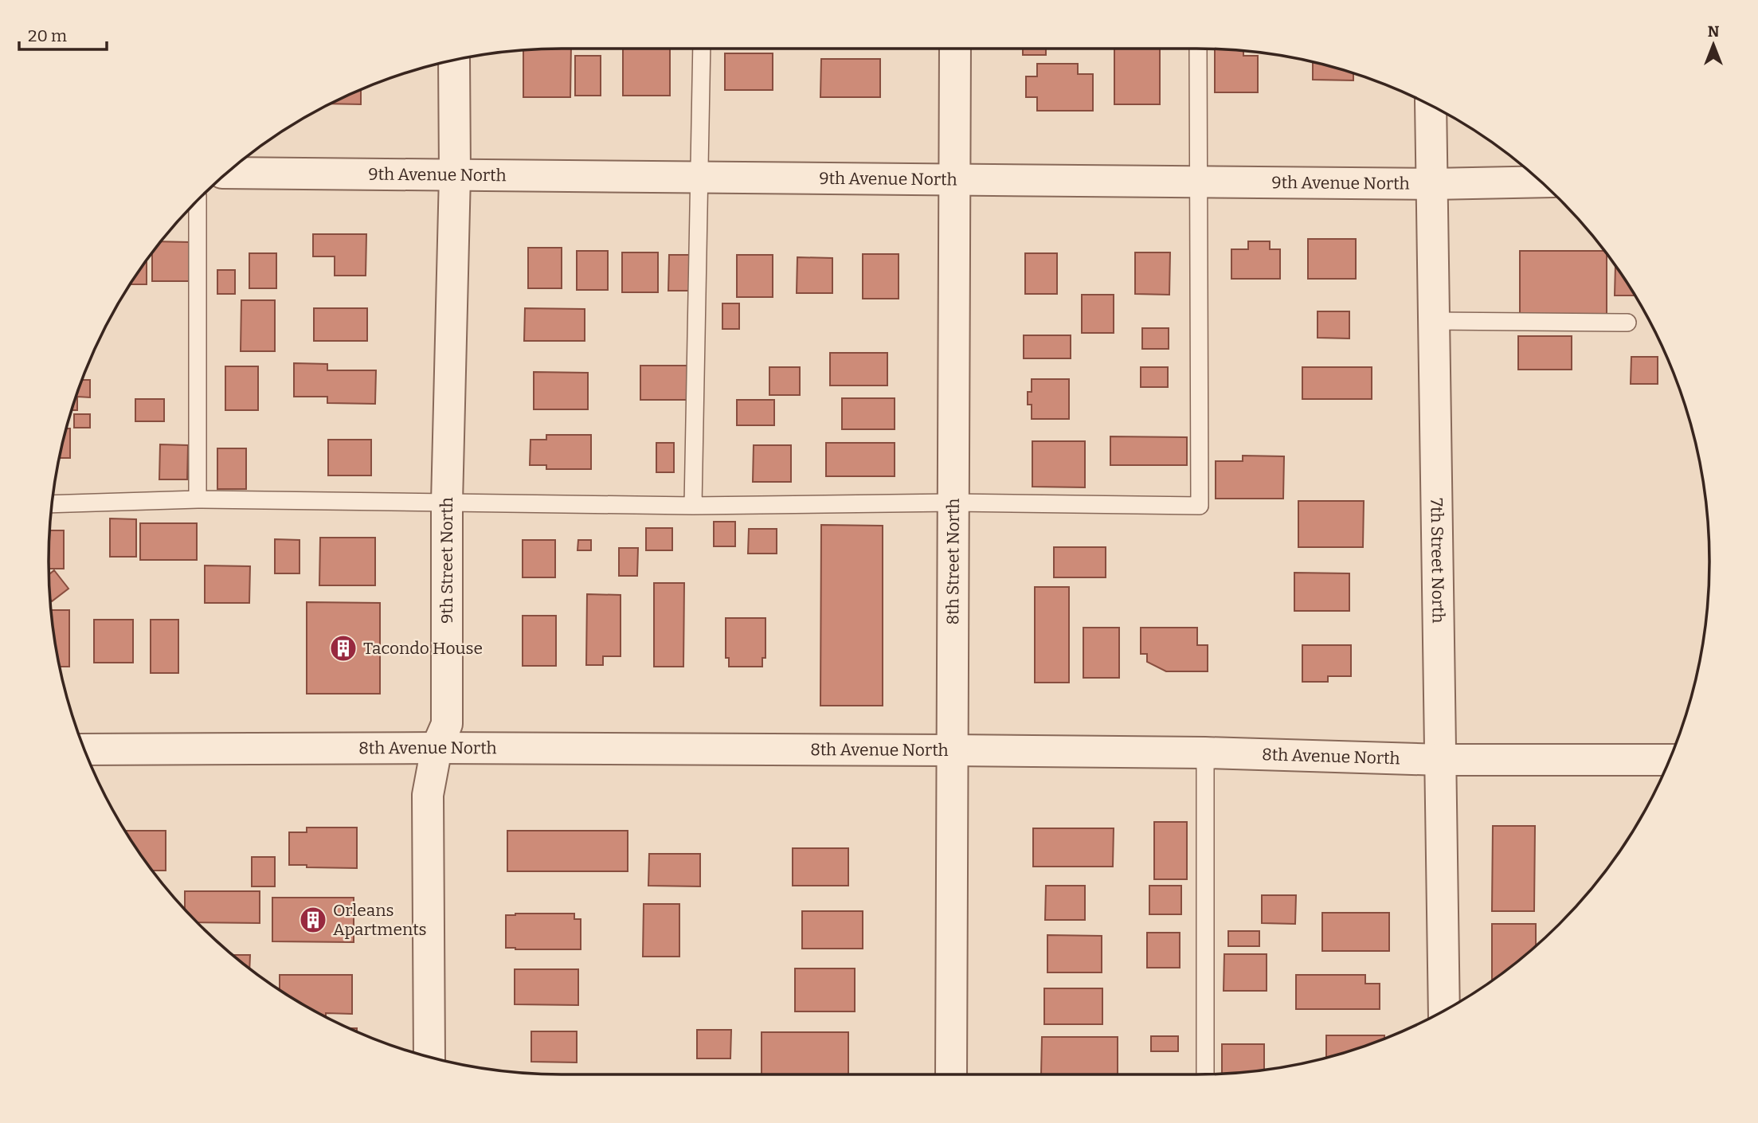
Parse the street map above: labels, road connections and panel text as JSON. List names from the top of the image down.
{
  "streets": {
    "street": [
      "9th Avenue North",
      "7th Street North",
      "9th Street North",
      "8th Street North",
      "8th Avenue North"
    ]
  },
  "crossings": [
    ["9th Avenue North", "7th Street North"],
    ["9th Avenue North", "9th Street North"],
    ["9th Avenue North", "8th Street North"],
    ["7th Street North", "8th Avenue North"],
    ["9th Street North", "8th Avenue North"],
    ["8th Street North", "8th Avenue North"]
  ],
  "places": {
    "building": ["Tacondo House", "Orleans Apartments"]
  },
  "scale_bar": "20 m",
  "north": "top"
}
